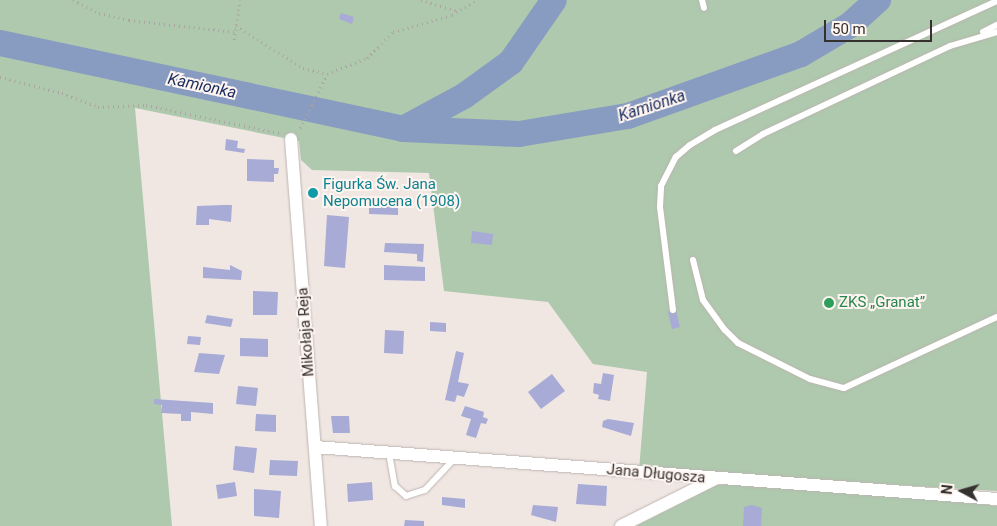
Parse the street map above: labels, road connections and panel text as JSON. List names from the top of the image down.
{
  "streets": {
    "street": ["Mikołaja Reja", "Jana Długosza"]
  },
  "crossings": [
    ["Mikołaja Reja", "Jana Długosza"]
  ],
  "water": ["Kamionka"],
  "places": ["Figurka Św. Jana Nepomucena (1908)", "ZKS „Granat”"],
  "scale_bar": "50 m",
  "north": "left"
}
